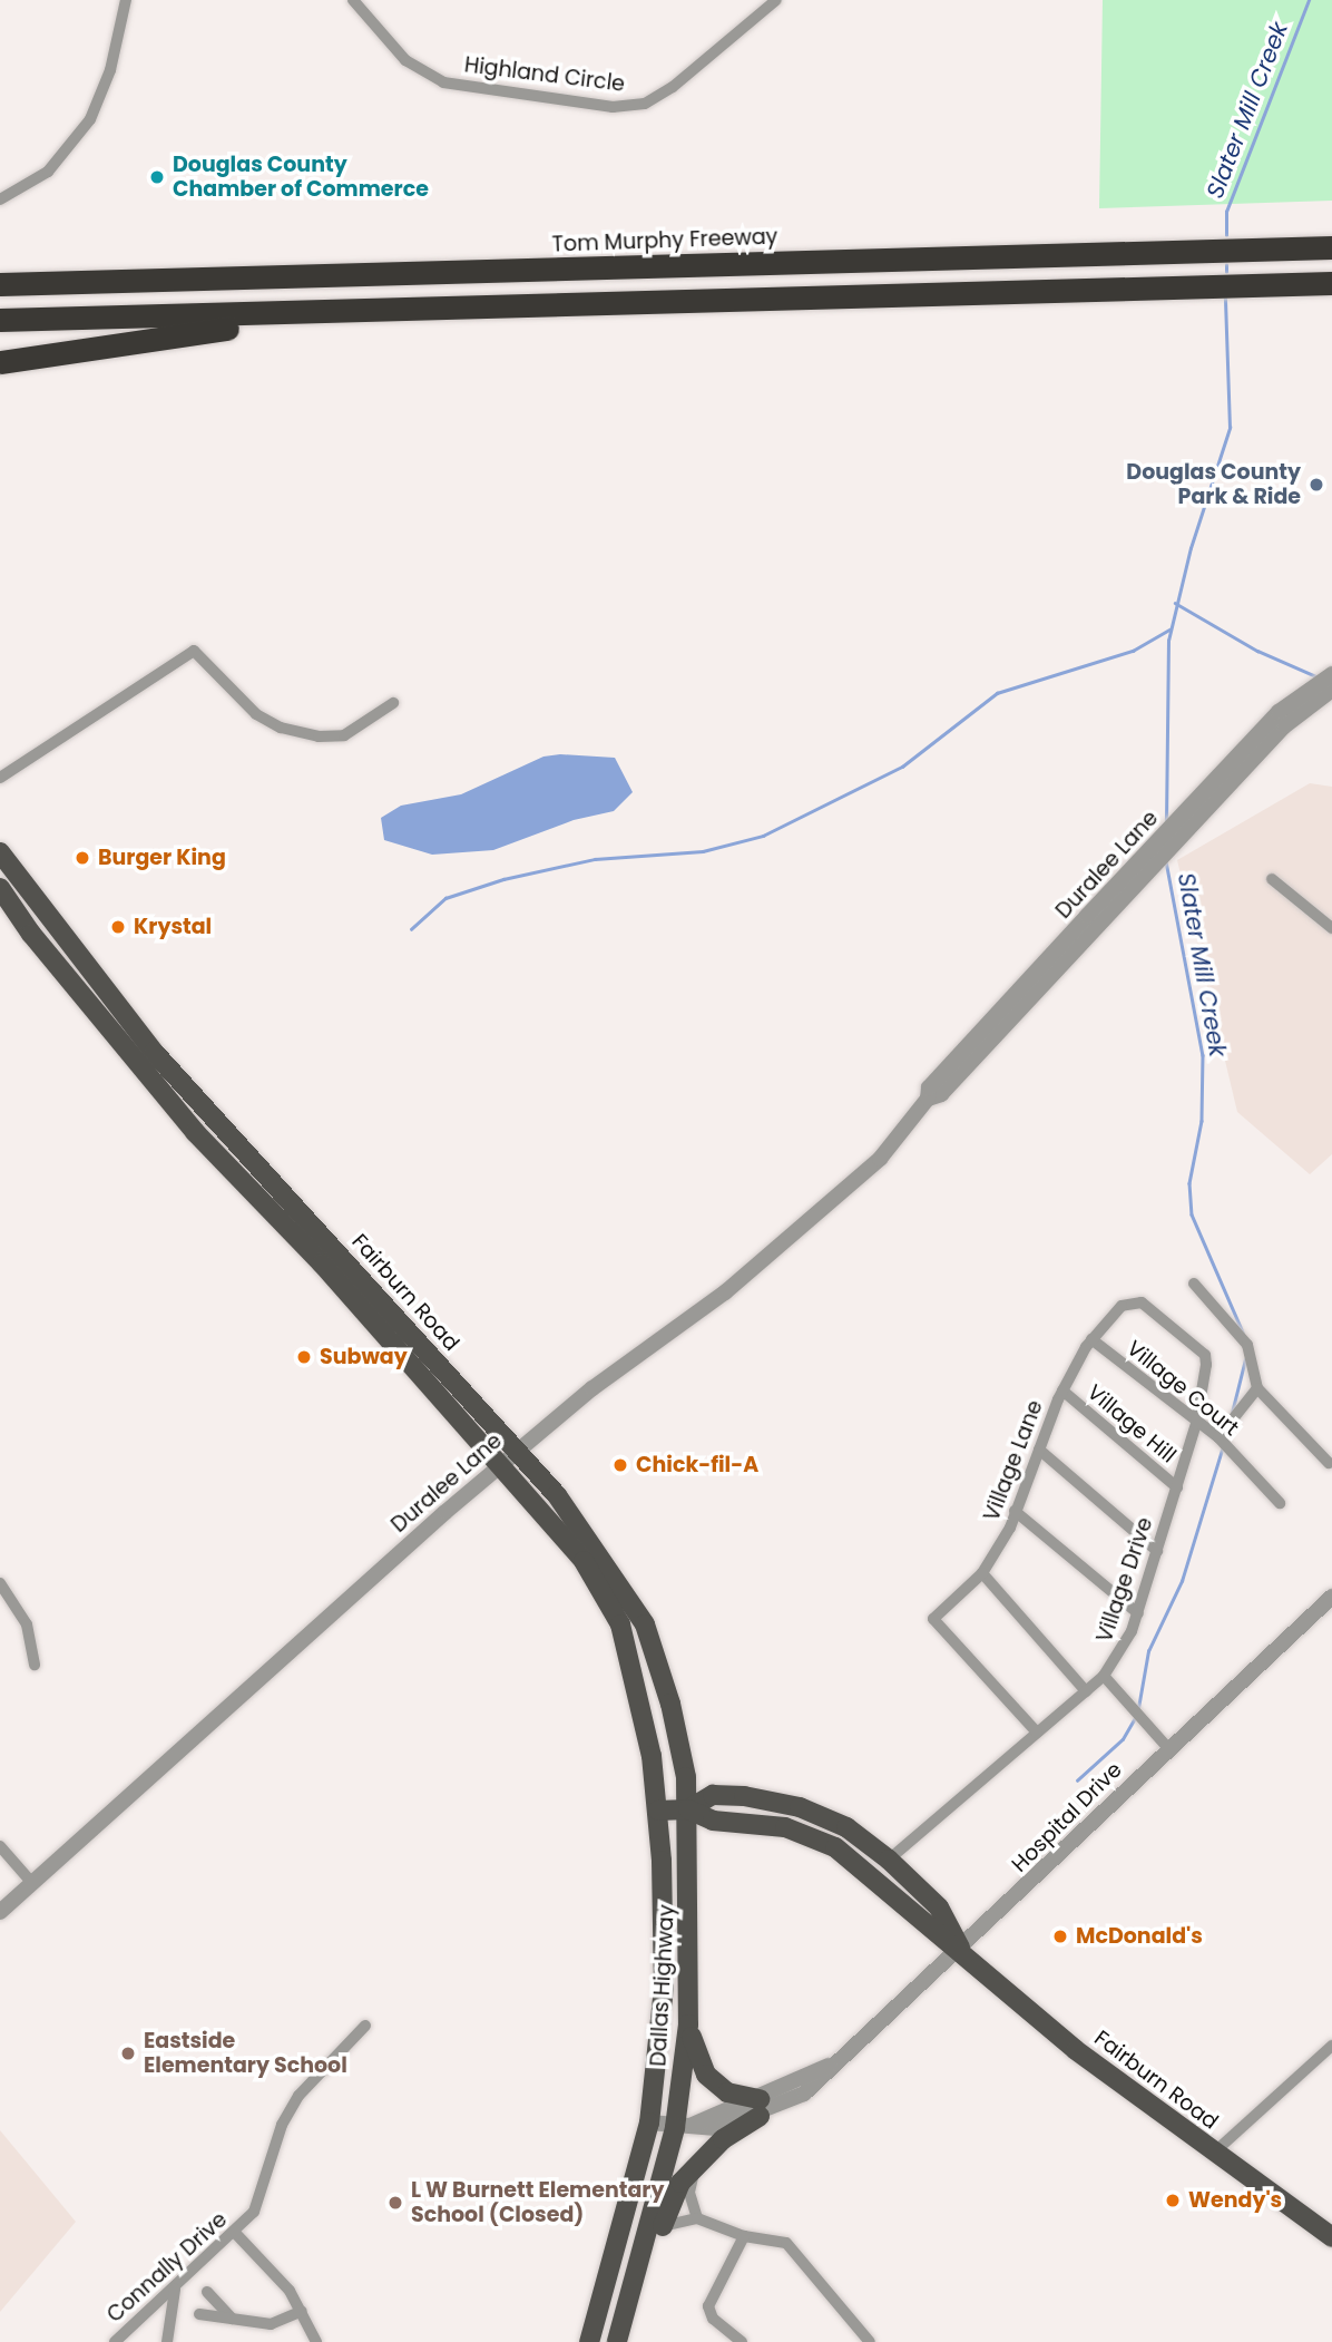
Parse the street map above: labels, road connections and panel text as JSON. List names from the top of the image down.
{
  "streets": {
    "highway": ["Tom Murphy Freeway"],
    "main road": ["Fairburn Road", "Dallas Highway"],
    "street": [
      "Highland Circle",
      "Duralee Lane",
      "Village Court",
      "Village Hill",
      "Village Lane",
      "Village Drive",
      "Hospital Drive",
      "Connally Drive"
    ]
  },
  "crossings": [
    ["Duralee Lane", "Fairburn Road"],
    ["Fairburn Road", "Village Drive"],
    ["Fairburn Road", "Hospital Drive"],
    ["Fairburn Road", "Dallas Highway"],
    ["Village Court", "Village Lane"],
    ["Village Court", "Village Drive"],
    ["Village Hill", "Village Lane"],
    ["Village Hill", "Village Drive"],
    ["Village Lane", "Village Drive"],
    ["Hospital Drive", "Dallas Highway"]
  ],
  "water": ["Slater Mill Creek"],
  "places": [
    "Douglas County Chamber of Commerce",
    "Douglas County Park & Ride",
    "Burger King",
    "Krystal",
    "Subway",
    "Chick-fil-A",
    "McDonald's",
    "Eastside Elementary School",
    "Wendy's",
    "L W Burnett Elementary School (Closed)"
  ]
}
